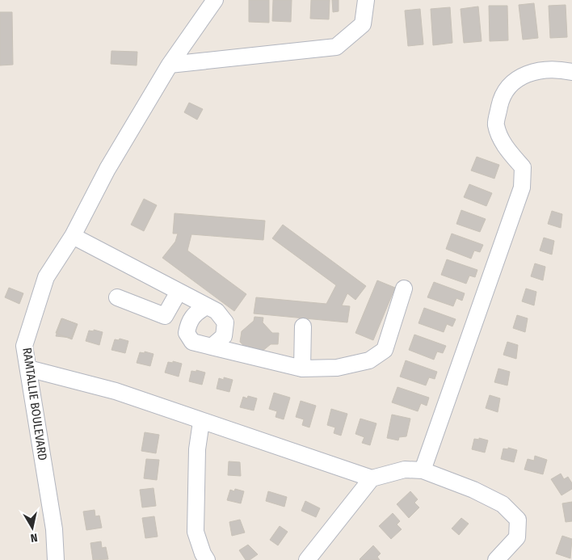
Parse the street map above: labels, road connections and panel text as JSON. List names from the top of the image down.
{
  "streets": {
    "street": ["RAMTALLIE BOULEVARD"]
  },
  "north": "bottom"
}
